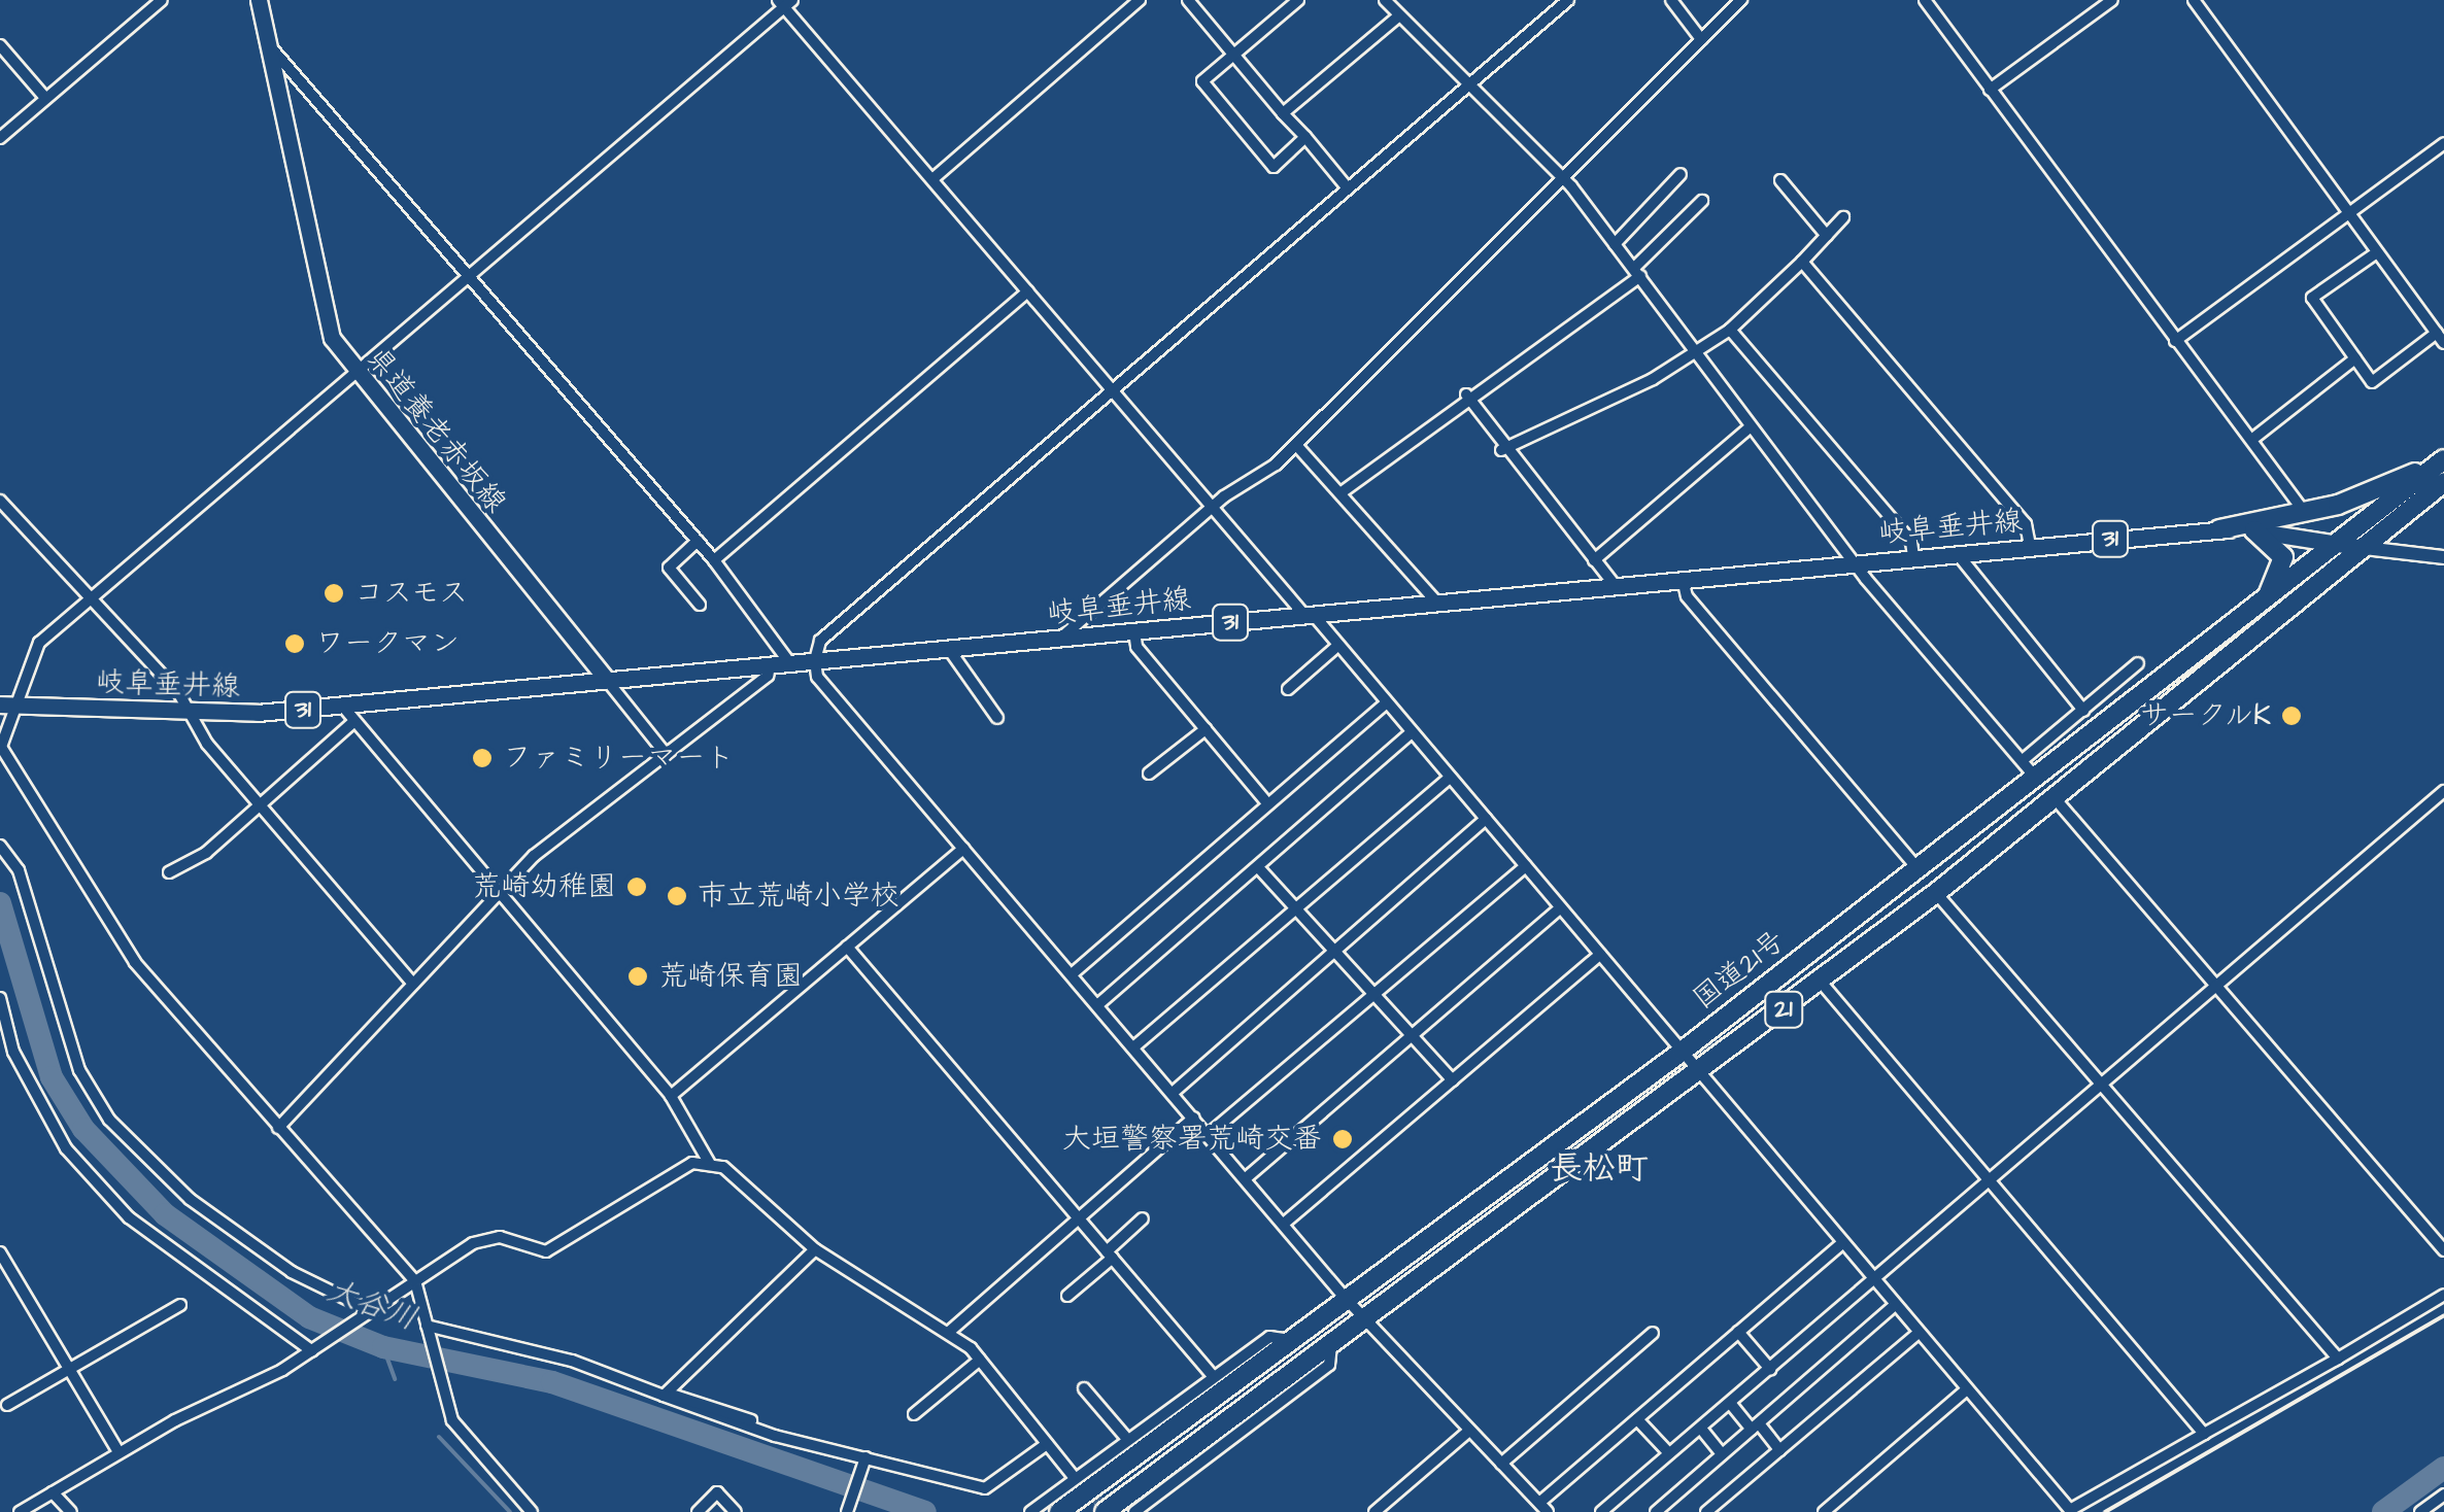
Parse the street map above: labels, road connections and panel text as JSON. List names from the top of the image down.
{
  "streets": {
    "highway": ["国道21号", "21"],
    "main road": ["県道養老赤坂線", "岐阜垂井線", "31"]
  },
  "crossings": [
    ["県道養老赤坂線", "岐阜垂井線"],
    ["岐阜垂井線", "国道21号"],
    ["岐阜垂井線", "21"],
    ["国道21号", "21"]
  ],
  "districts": ["長松町"],
  "water": ["大谷川"],
  "places": [
    "コスモス",
    "ワークマン",
    "サークルK",
    "ファミリーマート",
    "荒崎幼稚園",
    "市立荒崎小学校",
    "荒崎保育園",
    "大垣警察署荒崎交番"
  ]
}
